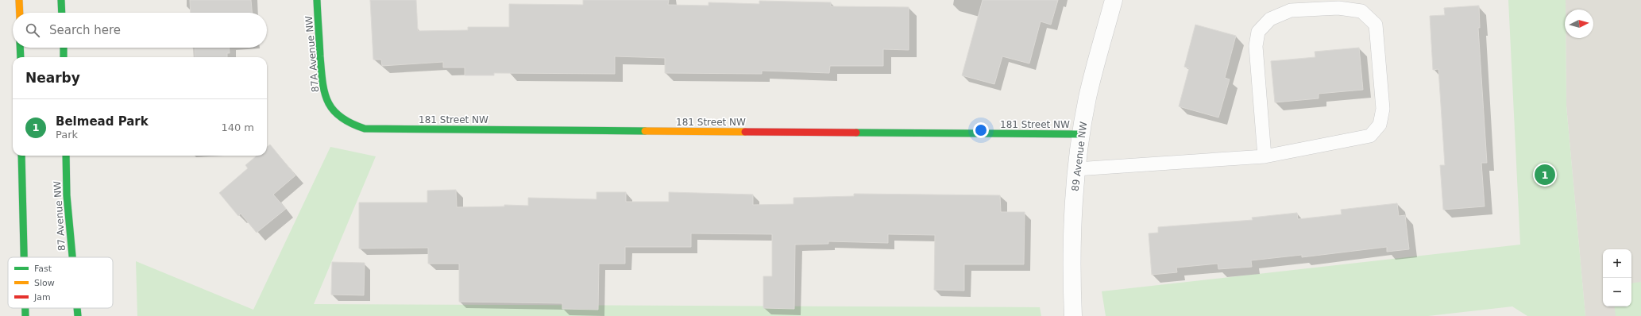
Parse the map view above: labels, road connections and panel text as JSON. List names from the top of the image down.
{
  "streets": {
    "street": [
      "87A Avenue NW",
      "181 Street NW",
      "89 Avenue NW",
      "87 Avenue NW"
    ]
  },
  "crossings": [
    ["87A Avenue NW", "181 Street NW"],
    ["181 Street NW", "89 Avenue NW"]
  ],
  "legend": ["Fast", "Slow", "Jam"],
  "north": "right",
  "page": {
    "search": "Search here",
    "heading": "Nearby",
    "list": [
      {
        "mark": "1",
        "name": "Belmead Park",
        "note": "Park",
        "value": "140 m"
      }
    ],
    "pins": "1",
    "map_buttons": ["+", "−"]
  }
}
